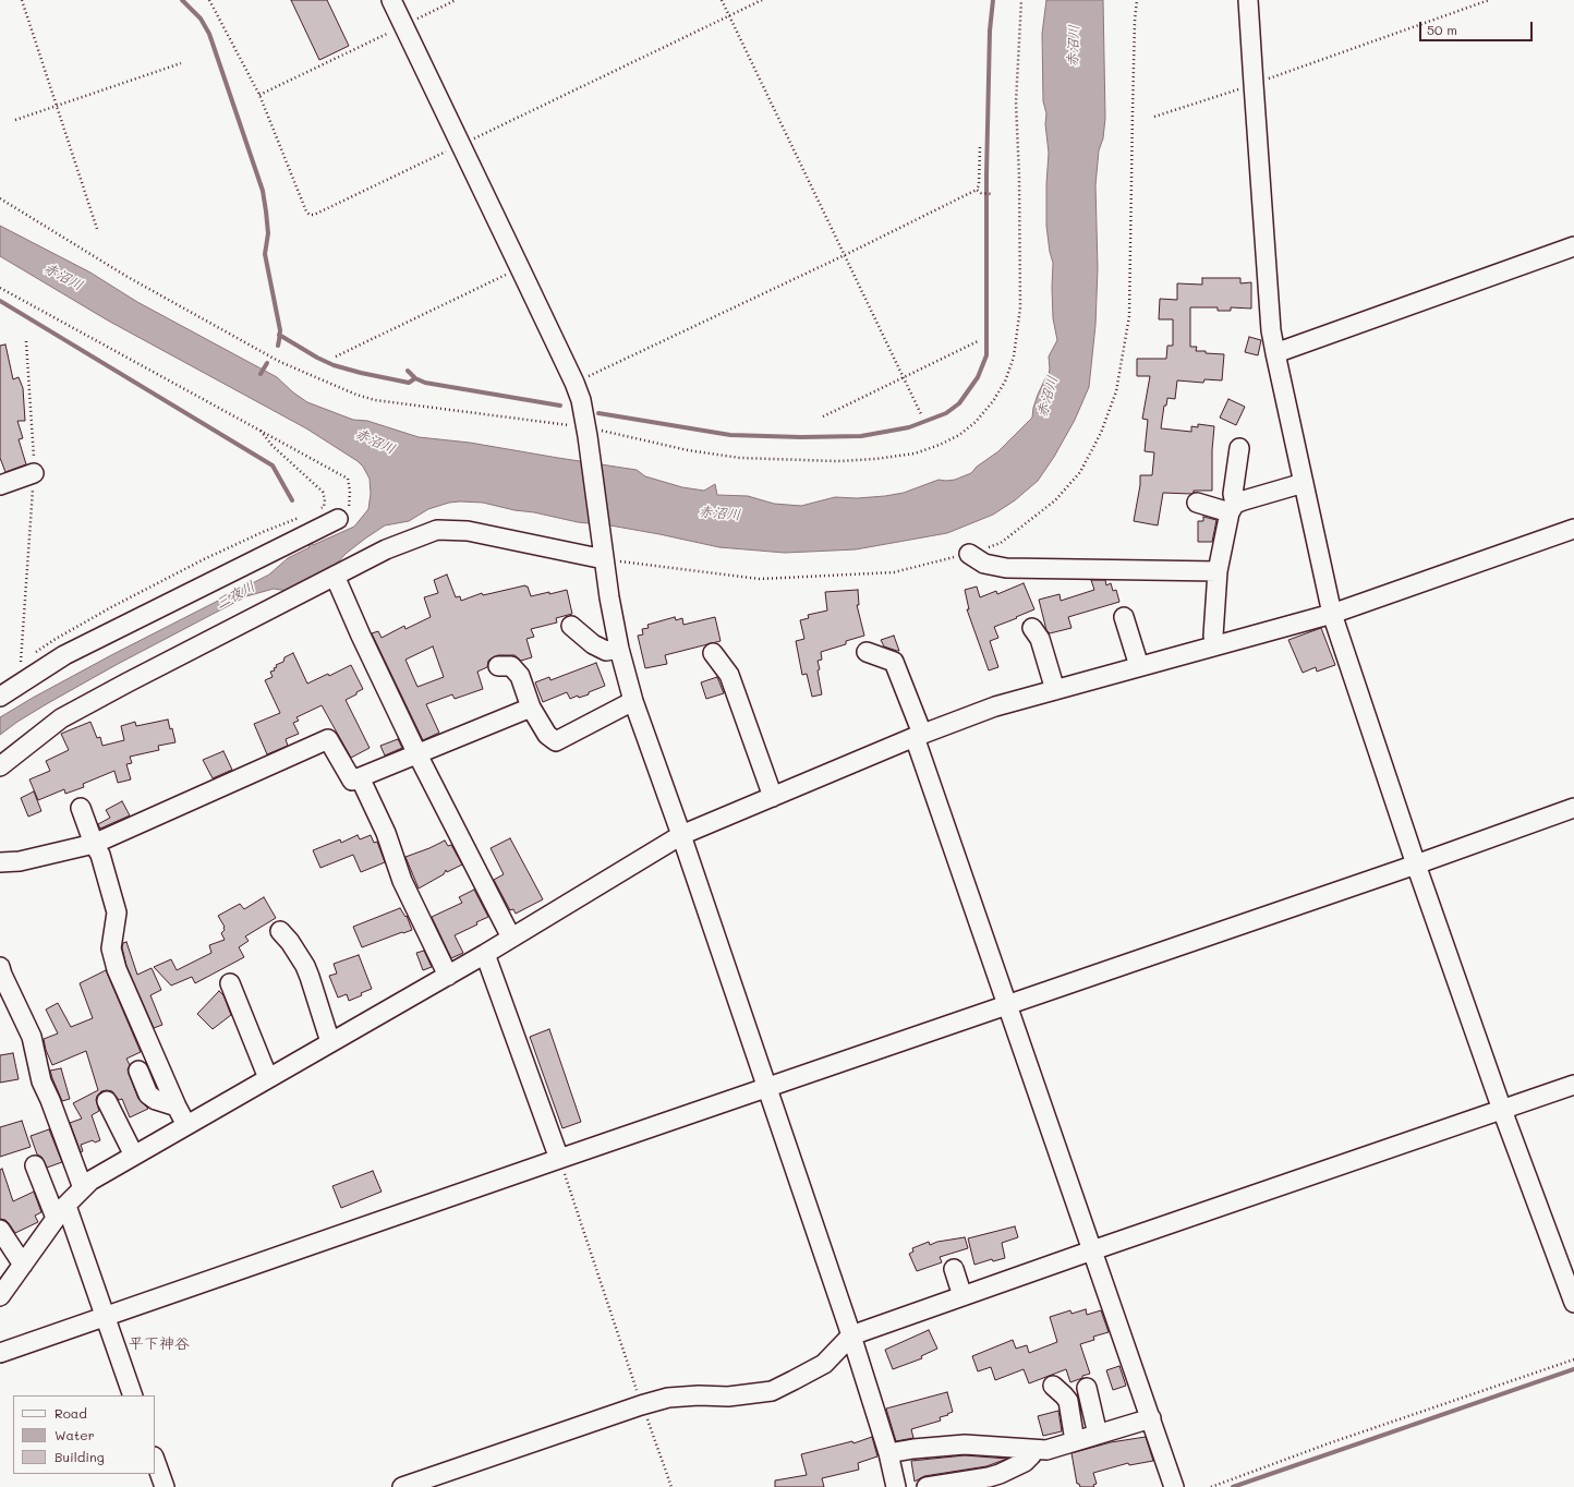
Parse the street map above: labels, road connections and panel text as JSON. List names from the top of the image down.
{
  "districts": ["平下神谷"],
  "water": ["赤沼川", "三夜川"],
  "legend": ["Road", "Water", "Building"],
  "scale_bar": "50 m"
}
